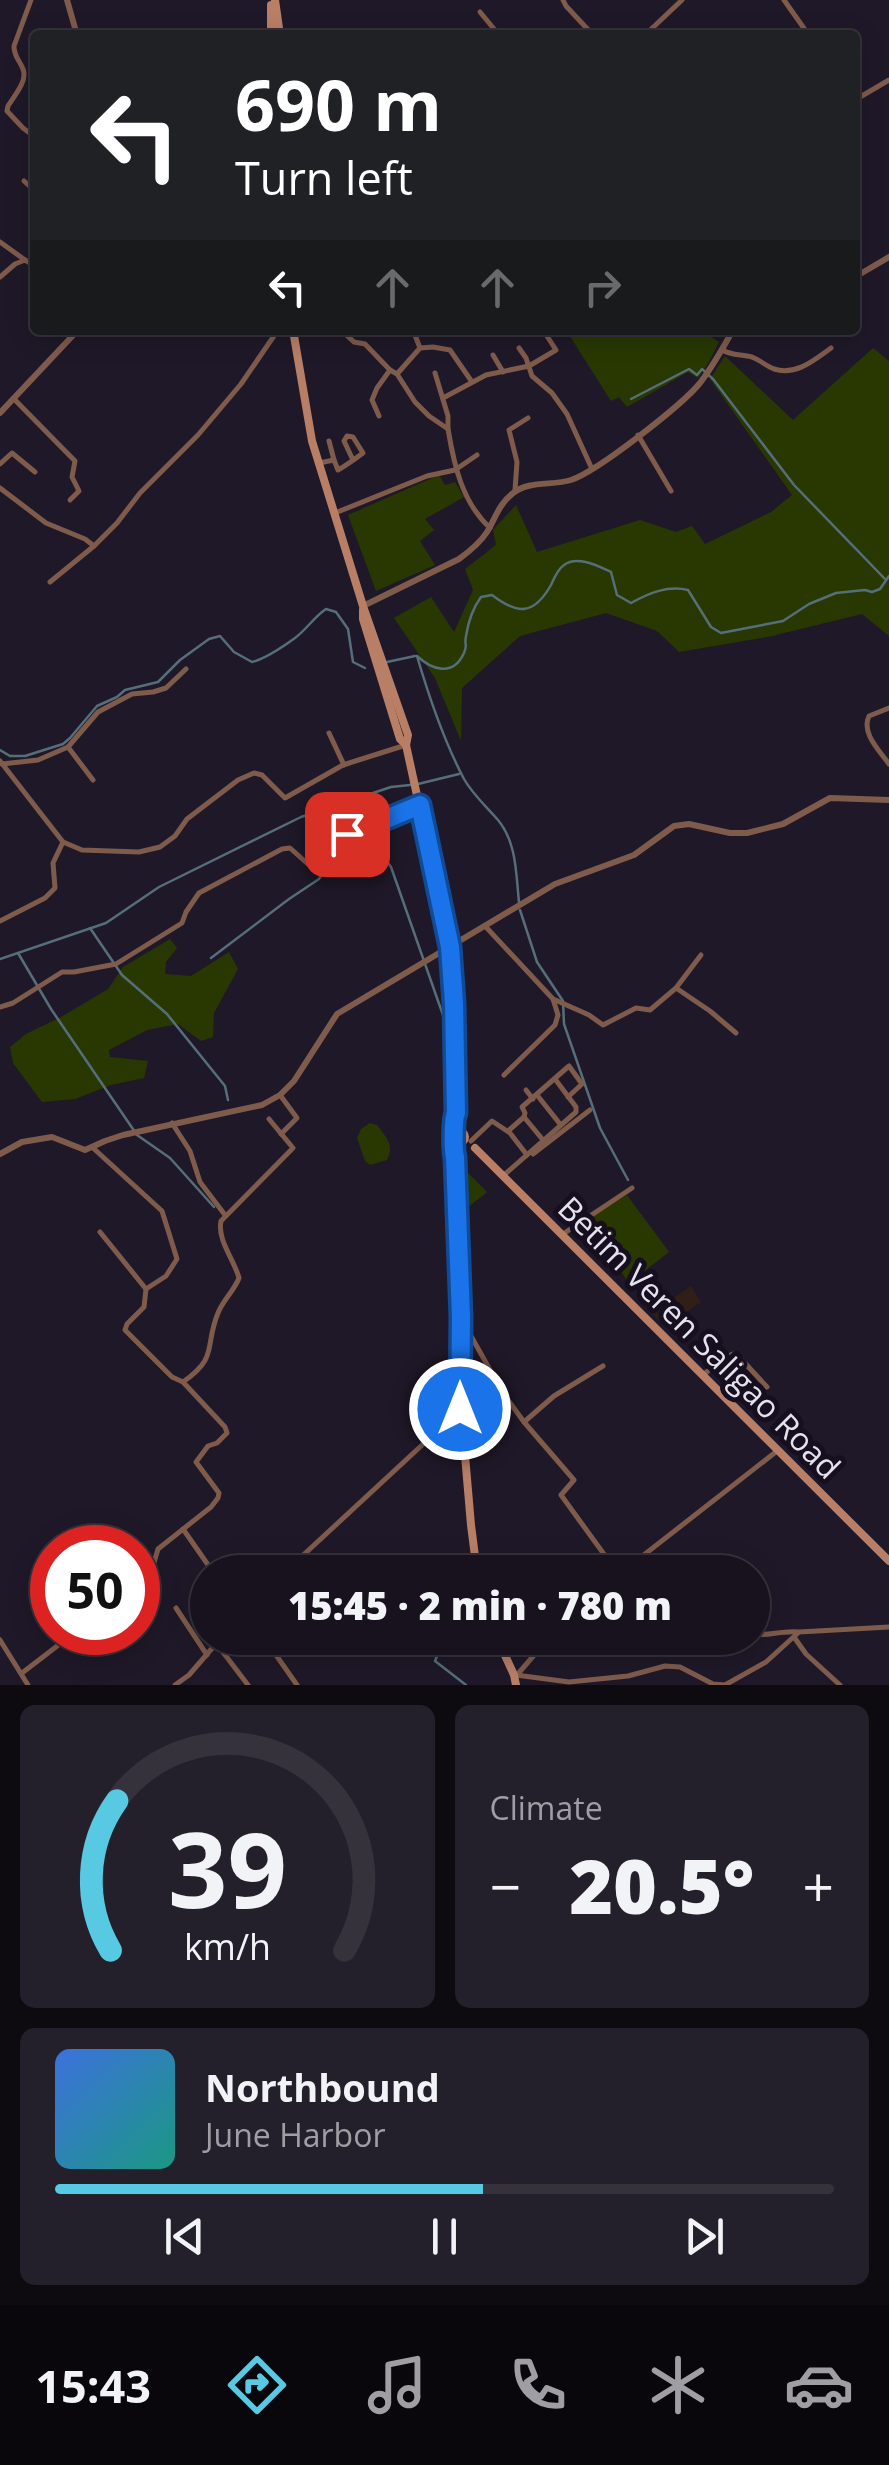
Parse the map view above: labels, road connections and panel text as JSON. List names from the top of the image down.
{
  "streets": {
    "main road": ["Betim Veren Saligao Road"]
  },
  "page": {
    "turn": ["690 m", "Turn left"],
    "limit": "50",
    "trip": "15:45 · 2 min · 780 m",
    "tile": "Climate",
    "heat": ["−", "20.5°", "+"],
    "song": ["Northbound", "June Harbor"],
    "tabs": "15:43",
    "gauge": ["39", "km/h"]
  }
}
